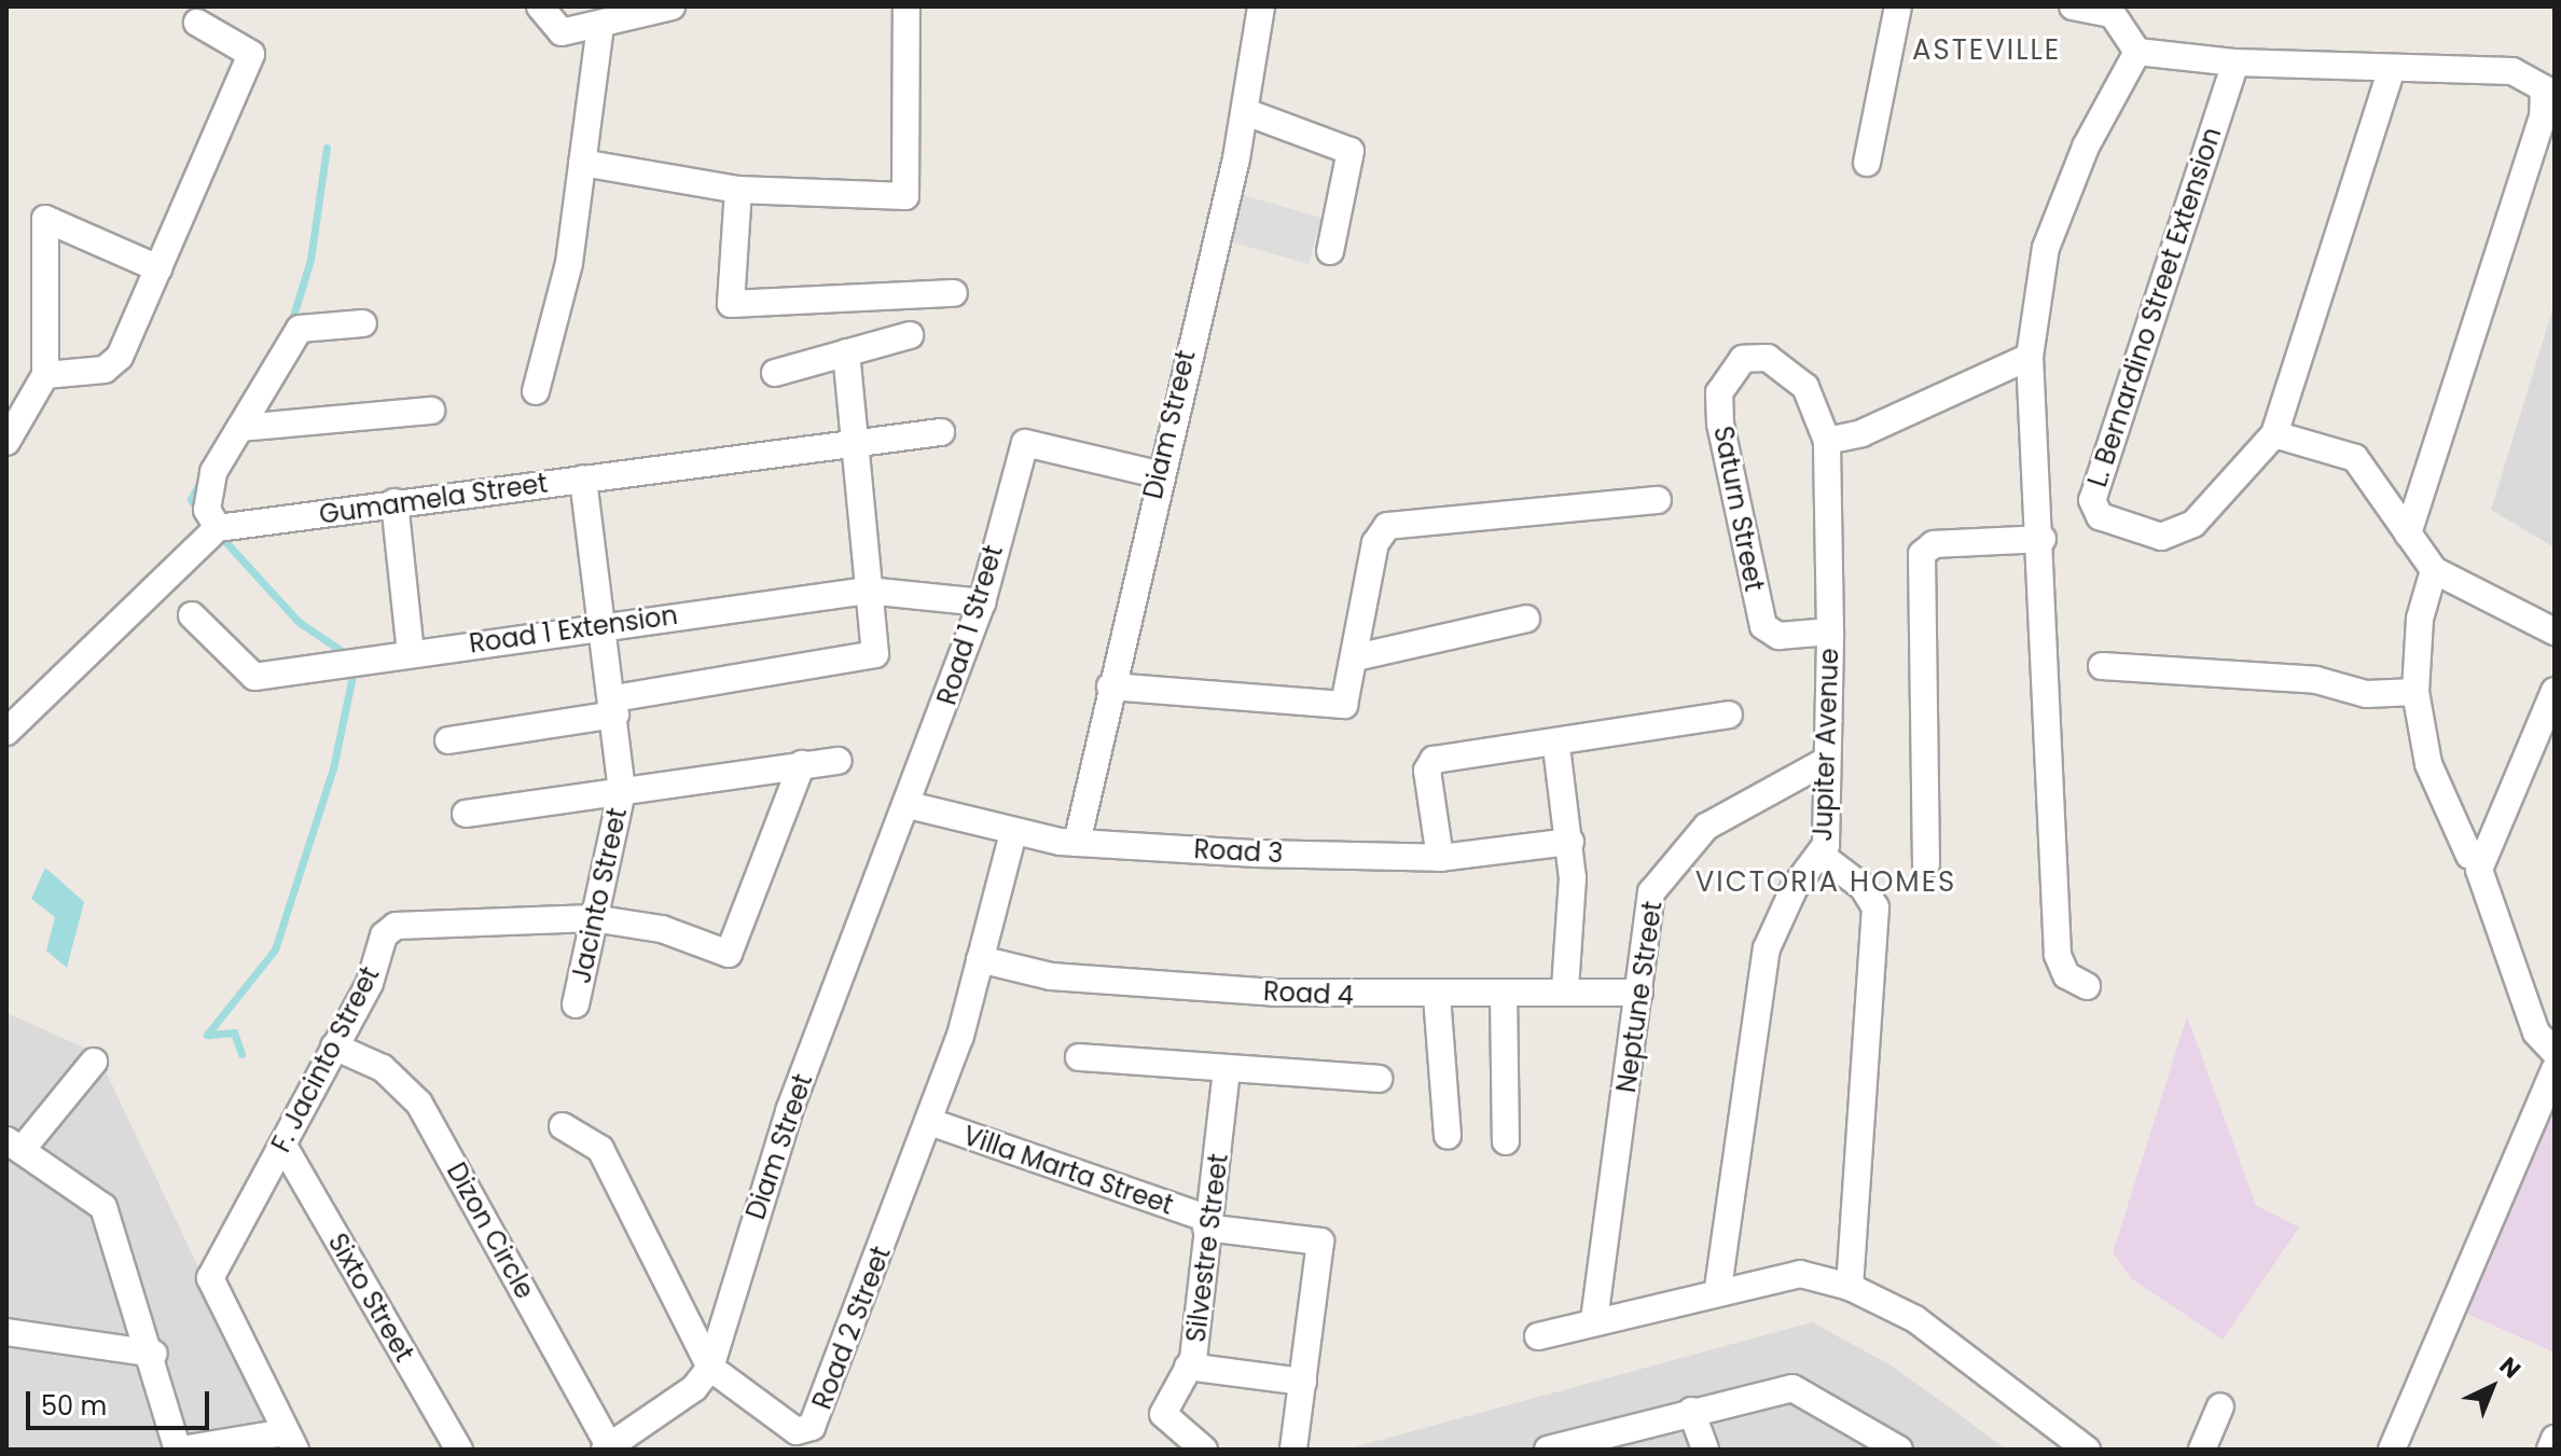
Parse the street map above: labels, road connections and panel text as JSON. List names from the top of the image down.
{
  "streets": {
    "street": [
      "L. Bernardino Street Extension",
      "Diam Street",
      "Gumamela Street",
      "Saturn Street",
      "Road 1 Street",
      "Road 1 Extension",
      "Jupiter Avenue",
      "Road 3",
      "Jacinto Street",
      "Road 4",
      "Neptune Street",
      "F. Jacinto Street",
      "Villa Marta Street",
      "Dizon Circle",
      "Silvestre Street",
      "Sixto Street",
      "Road 2 Street"
    ]
  },
  "crossings": [
    ["Diam Street", "Road 1 Street"],
    ["Diam Street", "Road 3"],
    ["Diam Street", "Dizon Circle"],
    ["Diam Street", "Road 2 Street"],
    ["Gumamela Street", "Jacinto Street"],
    ["Saturn Street", "Jupiter Avenue"],
    ["Road 1 Street", "Road 1 Extension"],
    ["Road 1 Street", "Road 3"],
    ["Road 1 Extension", "Jacinto Street"],
    ["Jupiter Avenue", "Neptune Street"],
    ["Road 3", "Road 2 Street"],
    ["Jacinto Street", "F. Jacinto Street"],
    ["Road 4", "Neptune Street"],
    ["Road 4", "Road 2 Street"],
    ["F. Jacinto Street", "Dizon Circle"],
    ["F. Jacinto Street", "Sixto Street"],
    ["Villa Marta Street", "Silvestre Street"],
    ["Villa Marta Street", "Road 2 Street"]
  ],
  "districts": ["ASTEVILLE", "VICTORIA HOMES"],
  "scale_bar": "50 m",
  "north": "top right"
}
